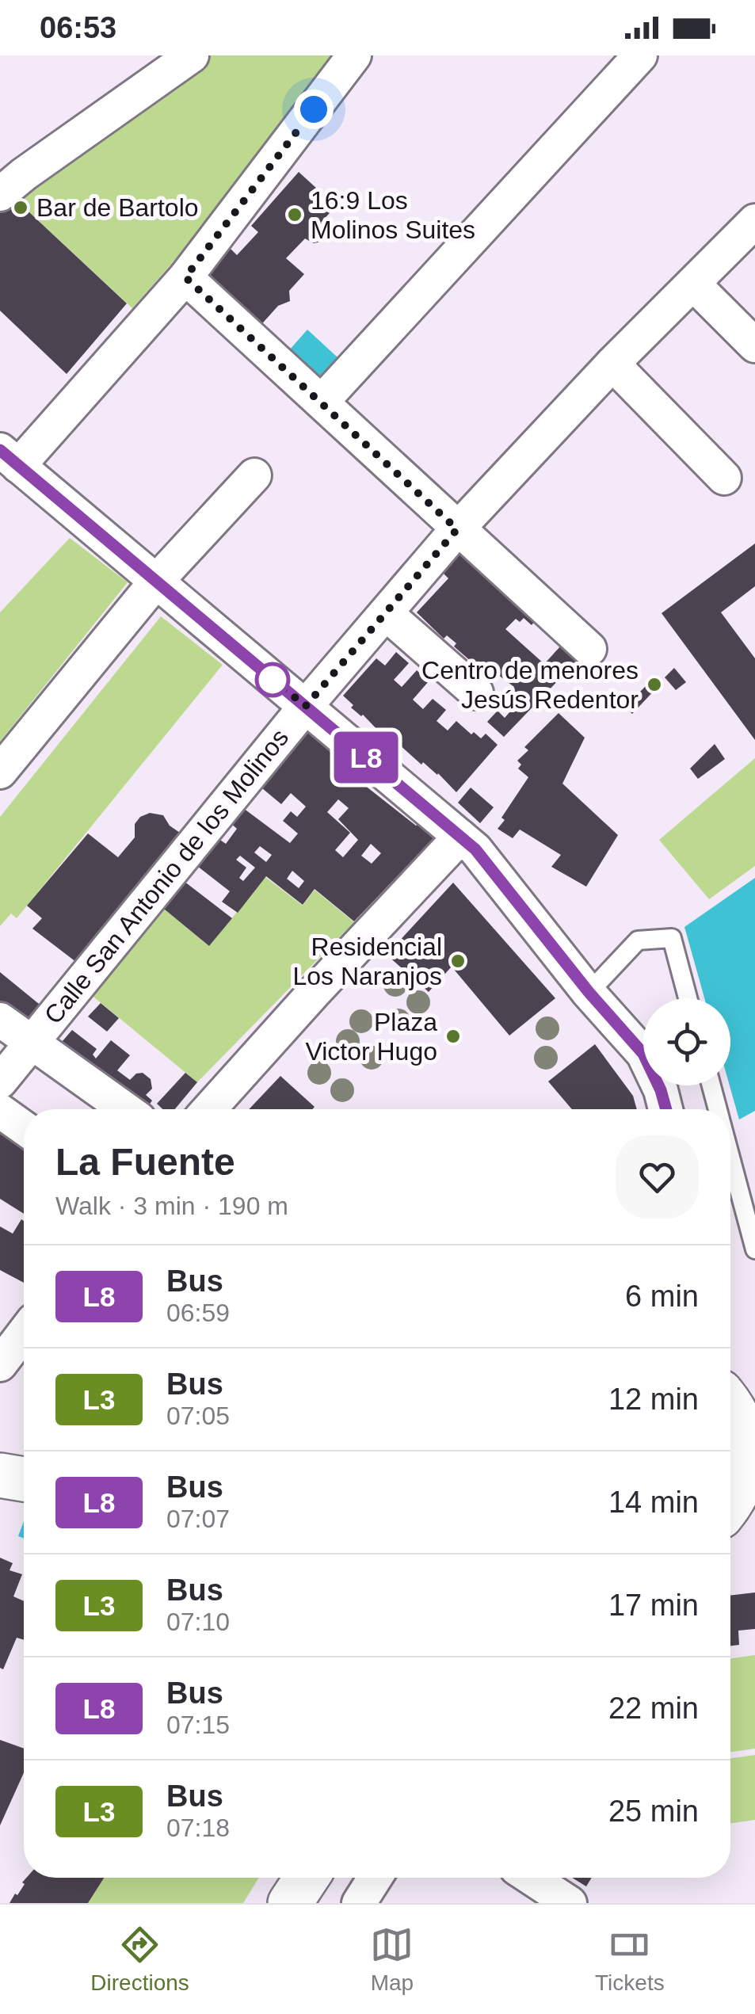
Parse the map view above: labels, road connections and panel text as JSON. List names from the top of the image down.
{
  "streets": {
    "street": ["Calle San Antonio de los Molinos"]
  },
  "places": [
    "Bar de Bartolo",
    "16:9 Los Molinos Suites",
    "Centro de menores Jesús Redentor",
    "Residencial Los Naranjos",
    "Plaza Victor Hugo"
  ],
  "lines": ["bus line L8"],
  "page": {
    "status": "06:53",
    "on_map": "L8",
    "heading": ["La Fuente", "Walk · 3 min · 190 m"],
    "list": [
      {
        "mark": "L8",
        "name": "Bus",
        "note": "06:59",
        "value": "6 min"
      },
      {
        "mark": "L3",
        "name": "Bus",
        "note": "07:05",
        "value": "12 min"
      },
      {
        "mark": "L8",
        "name": "Bus",
        "note": "07:07",
        "value": "14 min"
      },
      {
        "mark": "L3",
        "name": "Bus",
        "note": "07:10",
        "value": "17 min"
      },
      {
        "mark": "L8",
        "name": "Bus",
        "note": "07:15",
        "value": "22 min"
      },
      {
        "mark": "L3",
        "name": "Bus",
        "note": "07:18",
        "value": "25 min"
      }
    ],
    "tabs": ["Directions", "Map", "Tickets"]
  }
}
